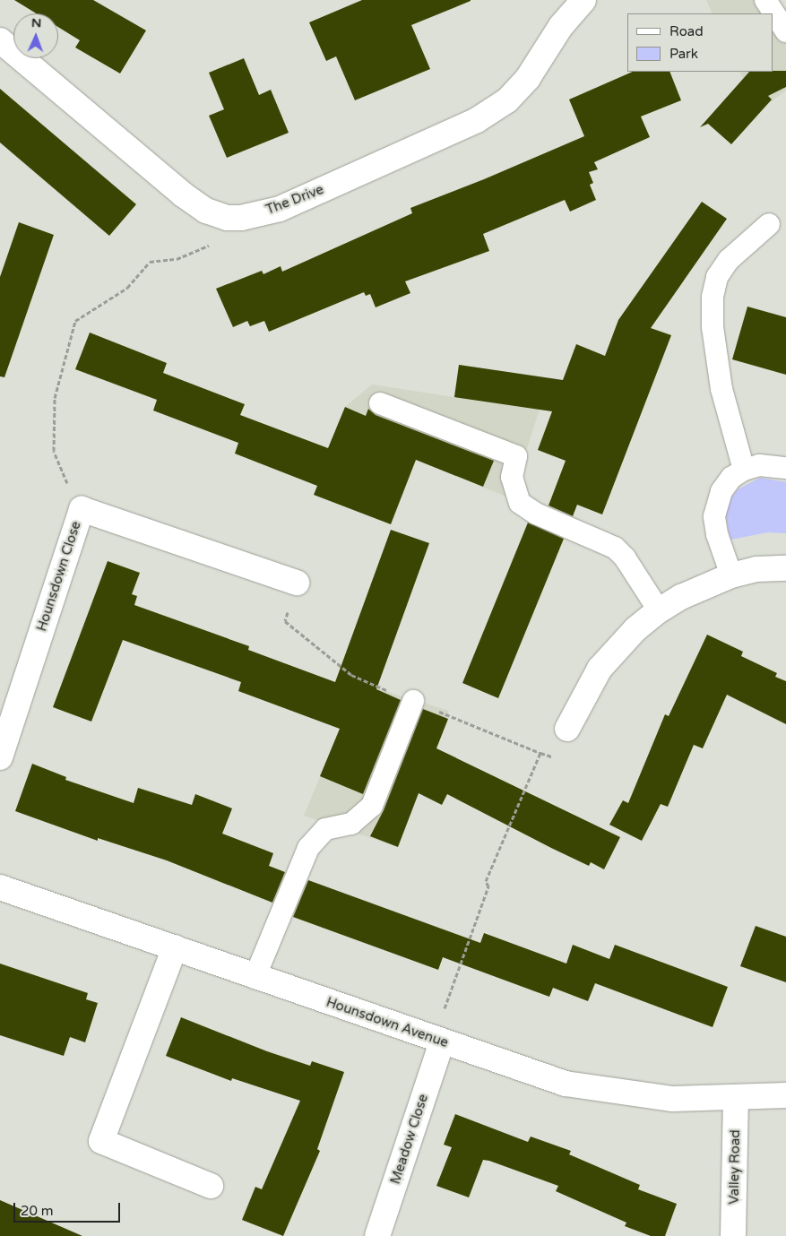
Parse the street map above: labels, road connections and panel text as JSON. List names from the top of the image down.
{
  "streets": {
    "street": [
      "The Drive",
      "Hounsdown Close",
      "Hounsdown Avenue",
      "Meadow Close",
      "Valley Road"
    ]
  },
  "crossings": [
    ["Hounsdown Avenue", "Meadow Close"],
    ["Hounsdown Avenue", "Valley Road"]
  ],
  "legend": ["Road", "Park"],
  "scale_bar": "20 m",
  "north": "top"
}
